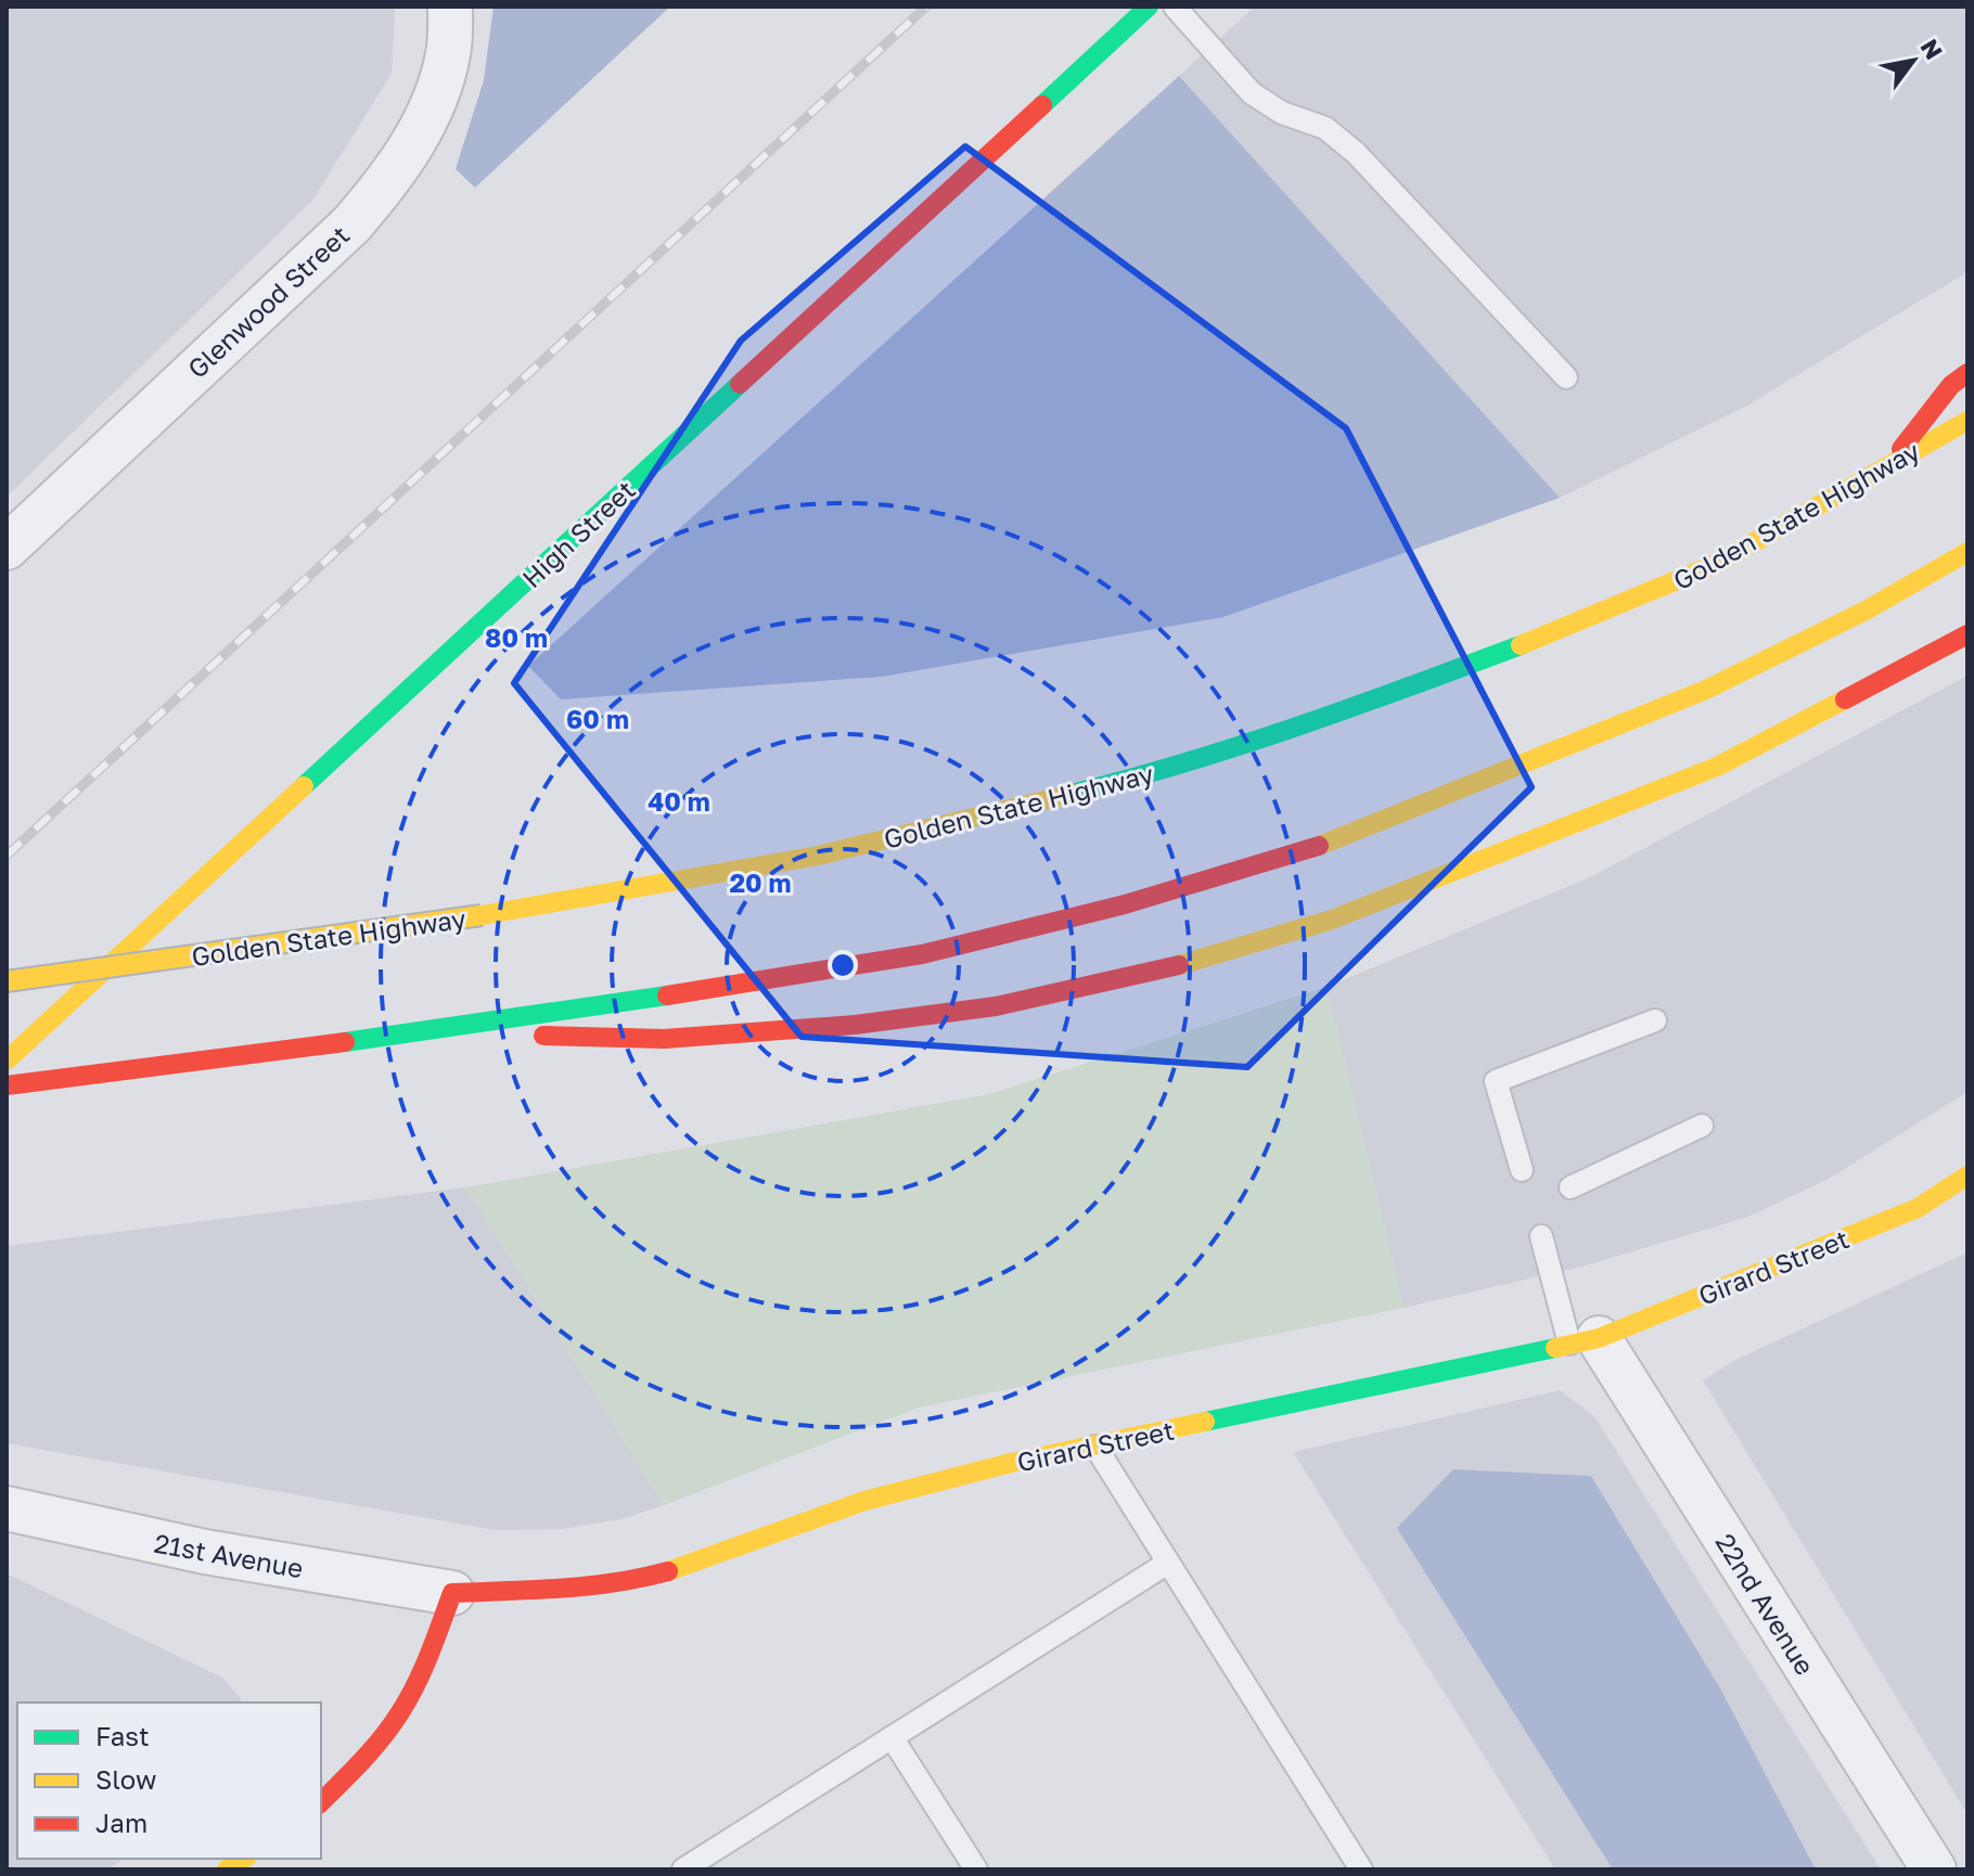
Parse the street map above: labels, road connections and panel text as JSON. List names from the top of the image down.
{
  "streets": {
    "main road": ["Golden State Highway", "High Street", "Girard Street"],
    "street": ["Glenwood Street", "21st Avenue", "22nd Avenue"]
  },
  "crossings": [
    ["Girard Street", "21st Avenue"],
    ["Girard Street", "22nd Avenue"]
  ],
  "legend": ["Fast", "Slow", "Jam"],
  "north": "top right",
  "rings": [
    "80 m",
    "60 m",
    "40 m",
    "20 m"
  ]
}
